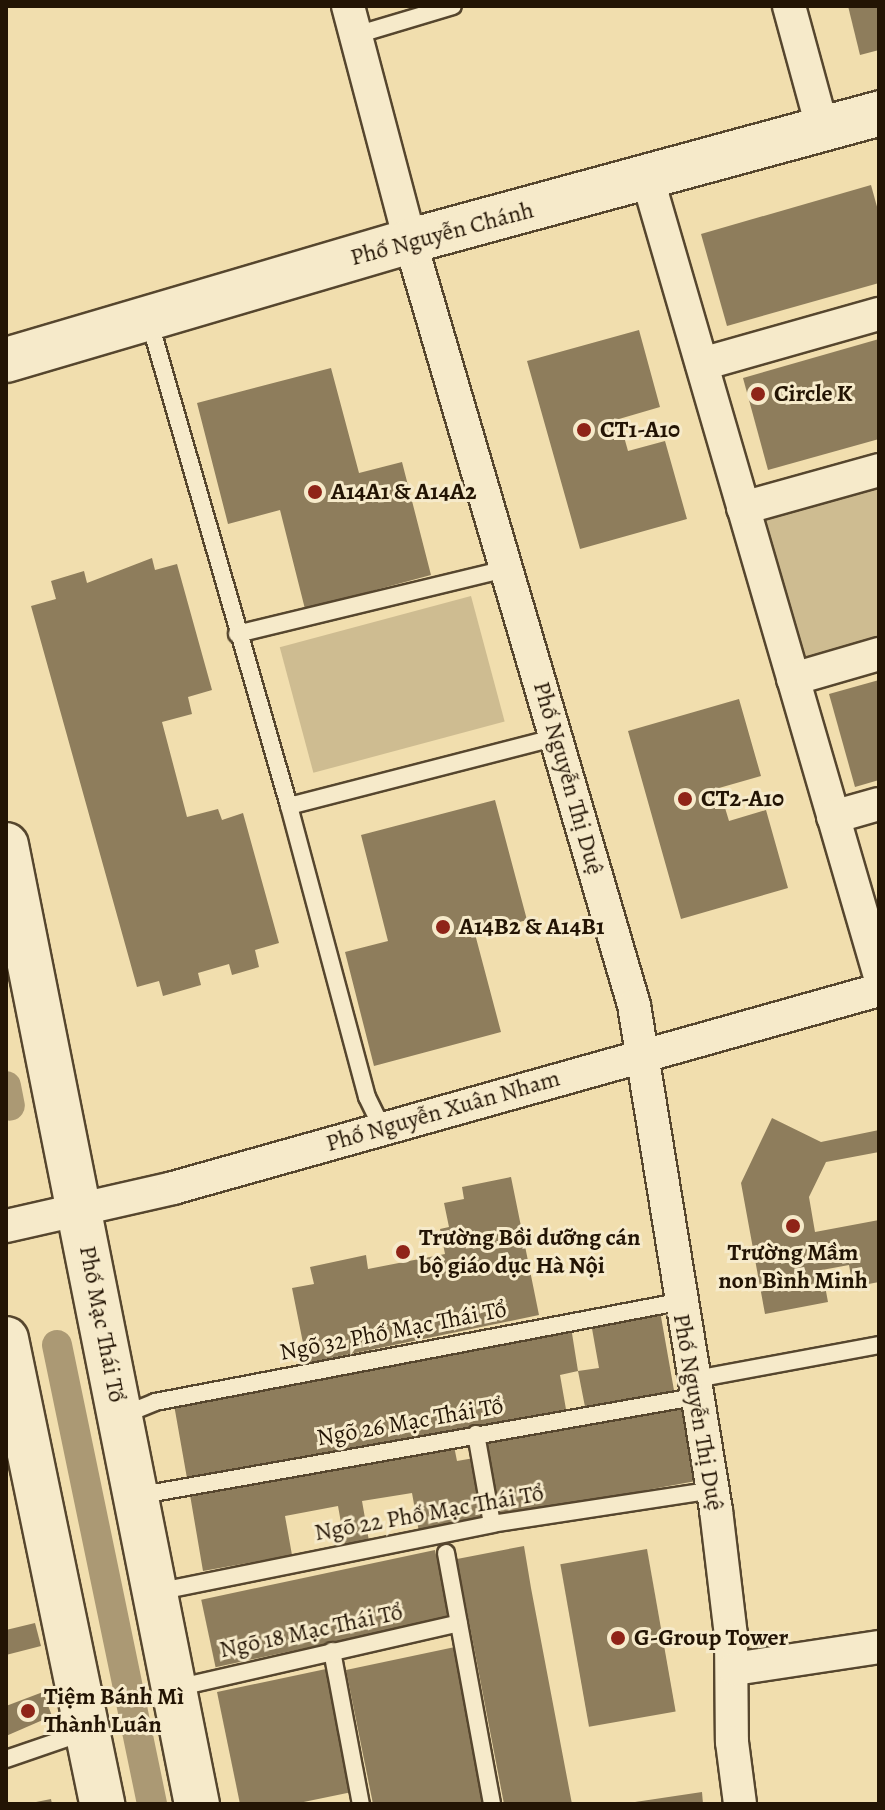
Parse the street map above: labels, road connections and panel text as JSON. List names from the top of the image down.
{
  "streets": {
    "street": [
      "Phố Nguyễn Chánh",
      "Phố Nguyễn Thị Duệ",
      "Phố Nguyễn Xuân Nham",
      "Phố Mạc Thái Tổ"
    ],
    "lane": [
      "Ngõ 32 Phố Mạc Thái Tổ",
      "Ngõ 26 Mạc Thái Tổ",
      "Ngõ 22 Phố Mạc Thái Tổ",
      "Ngõ 18 Mạc Thái Tổ"
    ]
  },
  "crossings": [
    ["Phố Nguyễn Chánh", "Phố Nguyễn Thị Duệ"],
    ["Phố Nguyễn Thị Duệ", "Phố Nguyễn Xuân Nham"],
    ["Phố Nguyễn Thị Duệ", "Ngõ 32 Phố Mạc Thái Tổ"],
    ["Phố Nguyễn Thị Duệ", "Ngõ 26 Mạc Thái Tổ"],
    ["Phố Nguyễn Thị Duệ", "Ngõ 22 Phố Mạc Thái Tổ"],
    ["Phố Nguyễn Xuân Nham", "Phố Mạc Thái Tổ"],
    ["Phố Mạc Thái Tổ", "Ngõ 32 Phố Mạc Thái Tổ"],
    ["Phố Mạc Thái Tổ", "Ngõ 26 Mạc Thái Tổ"],
    ["Phố Mạc Thái Tổ", "Ngõ 22 Phố Mạc Thái Tổ"],
    ["Phố Mạc Thái Tổ", "Ngõ 18 Mạc Thái Tổ"]
  ],
  "places": [
    "Circle K",
    "CT1-A10",
    "A14A1 & A14A2",
    "CT2-A10",
    "A14B2 & A14B1",
    "Trường Mầm non Bình Minh",
    "Trường Bồi dưỡng cán bộ giáo dục Hà Nội",
    "G-Group Tower",
    "Tiệm Bánh Mì Thành Luân"
  ]
}
